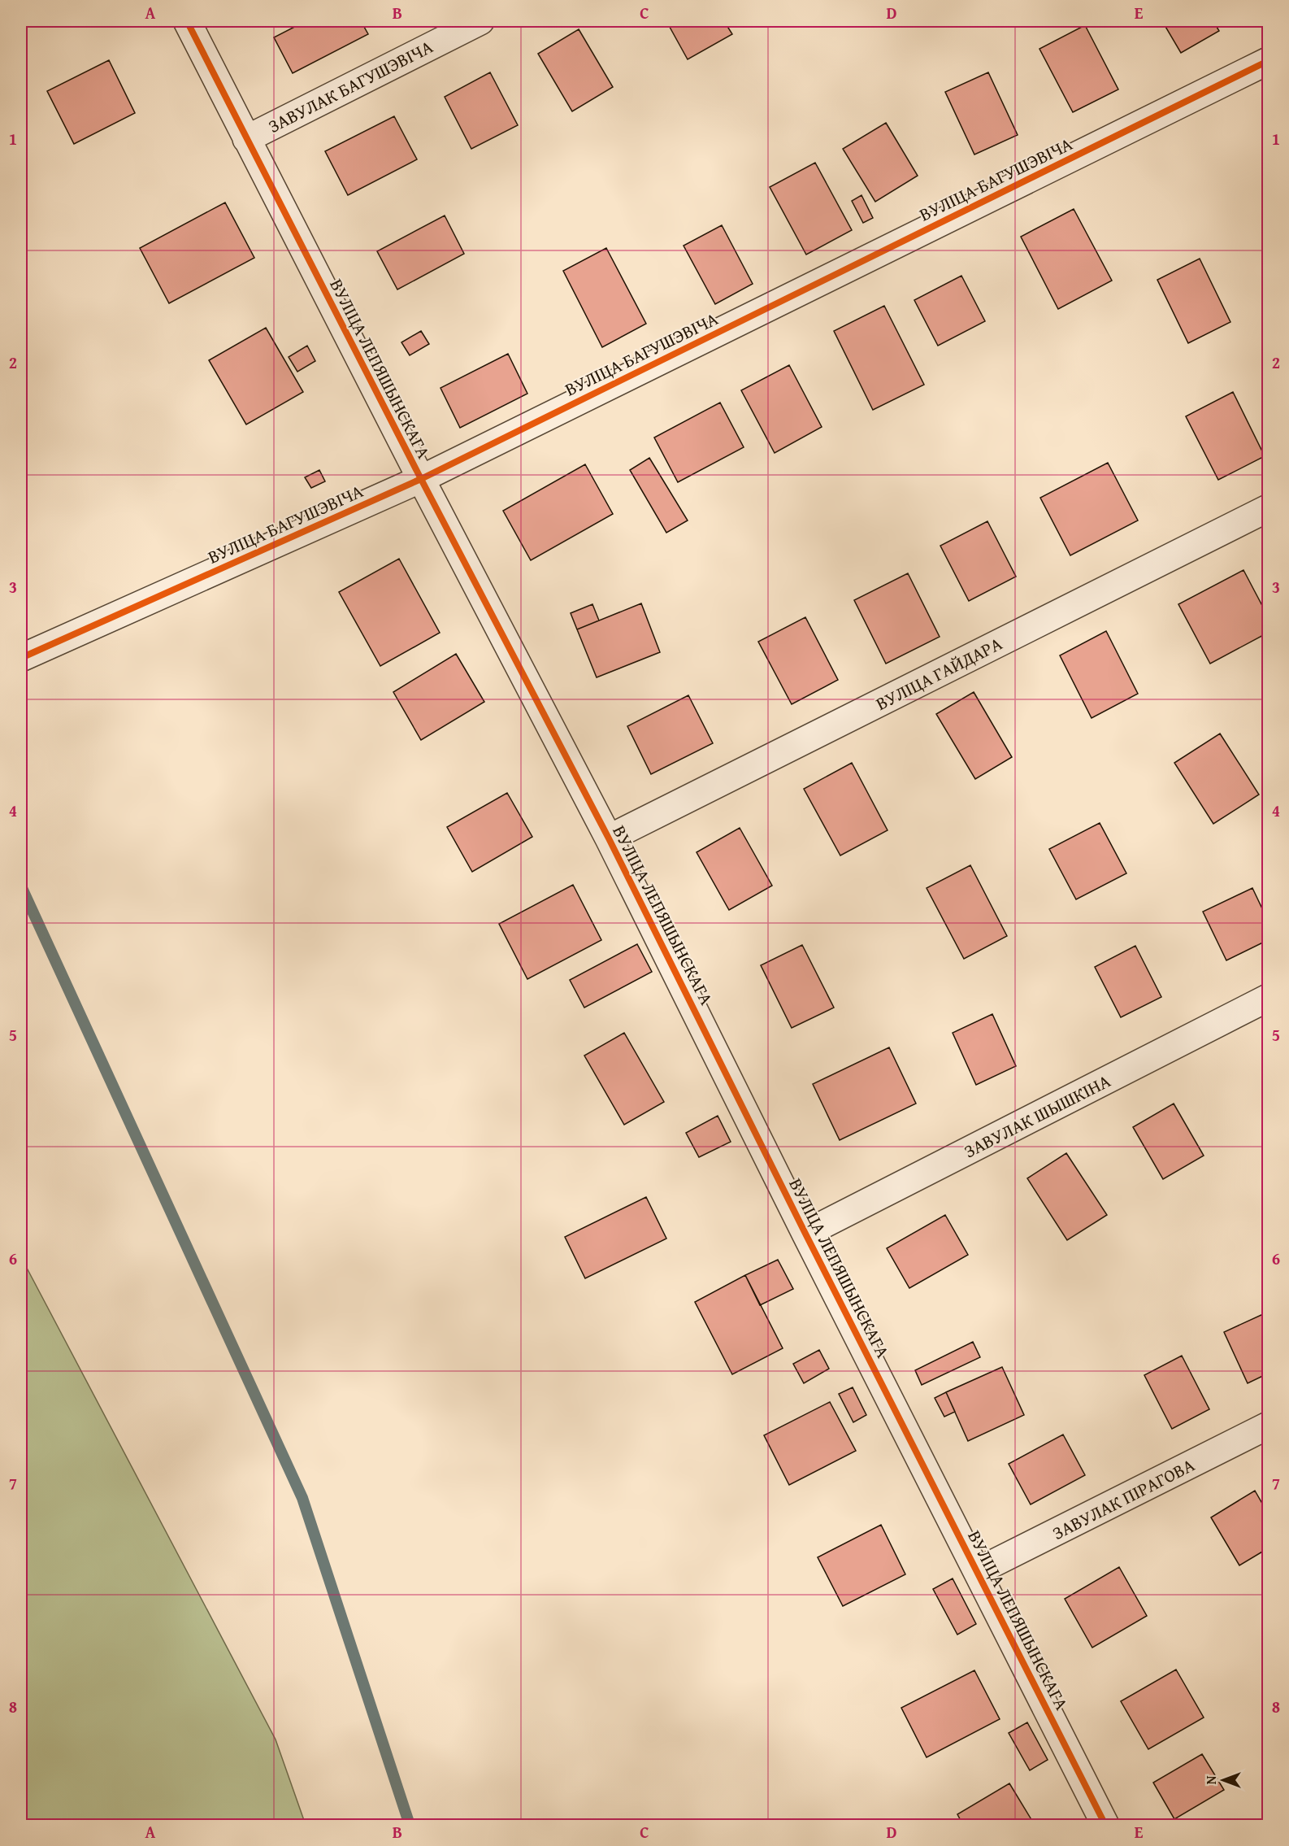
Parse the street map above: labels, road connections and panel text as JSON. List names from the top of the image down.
{
  "streets": {
    "street": [
      "ЗАВУЛАК БАГУШЭВІЧА",
      "ВУЛІЦА БАГУШЭВІЧА",
      "ВУЛІЦА ЛЕПЯШЫНСКАГА",
      "ВУЛІЦА ГАЙДАРА",
      "ЗАВУЛАК ШЫШКІНА",
      "ЗАВУЛАК ПІРАГОВА"
    ]
  },
  "crossings": [
    ["ЗАВУЛАК БАГУШЭВІЧА", "ВУЛІЦА ЛЕПЯШЫНСКАГА"],
    ["ВУЛІЦА БАГУШЭВІЧА", "ВУЛІЦА ЛЕПЯШЫНСКАГА"],
    ["ВУЛІЦА ЛЕПЯШЫНСКАГА", "ВУЛІЦА ГАЙДАРА"],
    ["ВУЛІЦА ЛЕПЯШЫНСКАГА", "ЗАВУЛАК ШЫШКІНА"],
    ["ВУЛІЦА ЛЕПЯШЫНСКАГА", "ЗАВУЛАК ПІРАГОВА"]
  ],
  "north": "left",
  "grid": {
    "columns": [
      "A",
      "B",
      "C",
      "D",
      "E"
    ],
    "rows": [
      "1",
      "2",
      "3",
      "4",
      "5",
      "6",
      "7",
      "8"
    ]
  }
}
